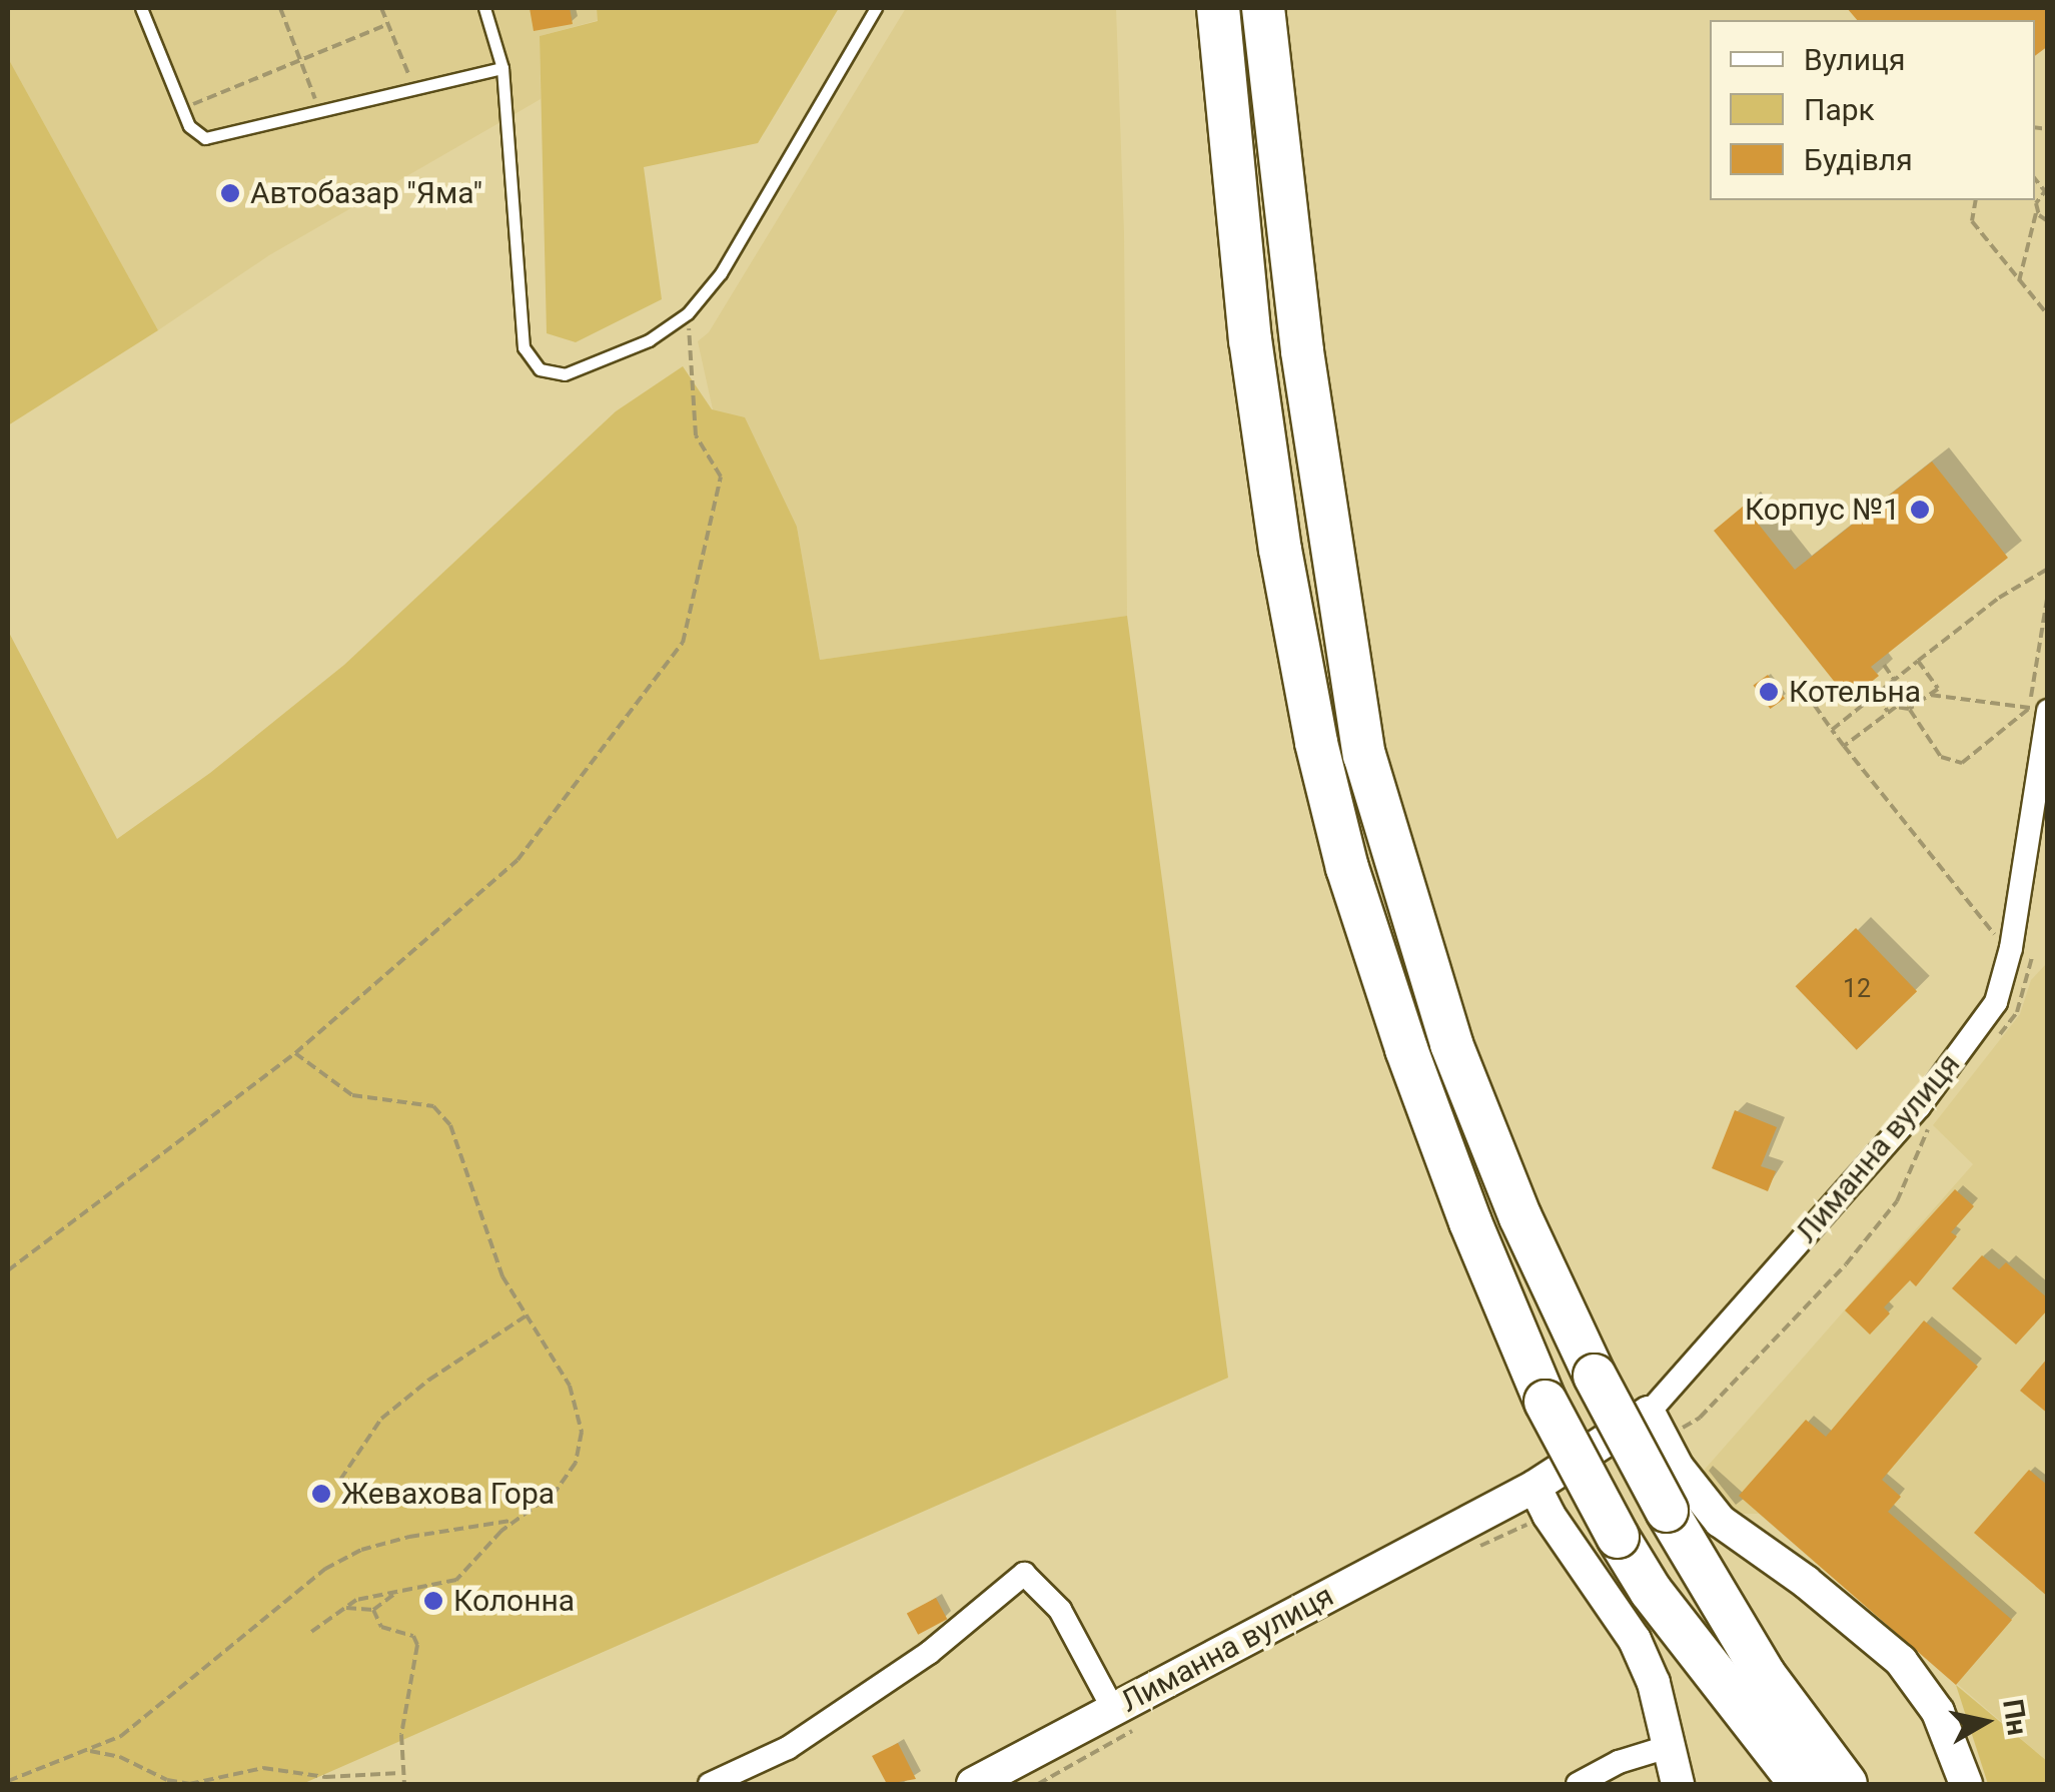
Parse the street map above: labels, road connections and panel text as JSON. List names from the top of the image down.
{
  "streets": {
    "main road": ["Лиманна вулиця"]
  },
  "places": [
    "Автобазар \"Яма\"",
    "Корпус №1",
    "Котельна",
    "Жевахова Гора",
    "Колонна"
  ],
  "house_numbers": ["12"],
  "legend": ["Вулиця", "Парк", "Будівля"],
  "north": "right"
}
